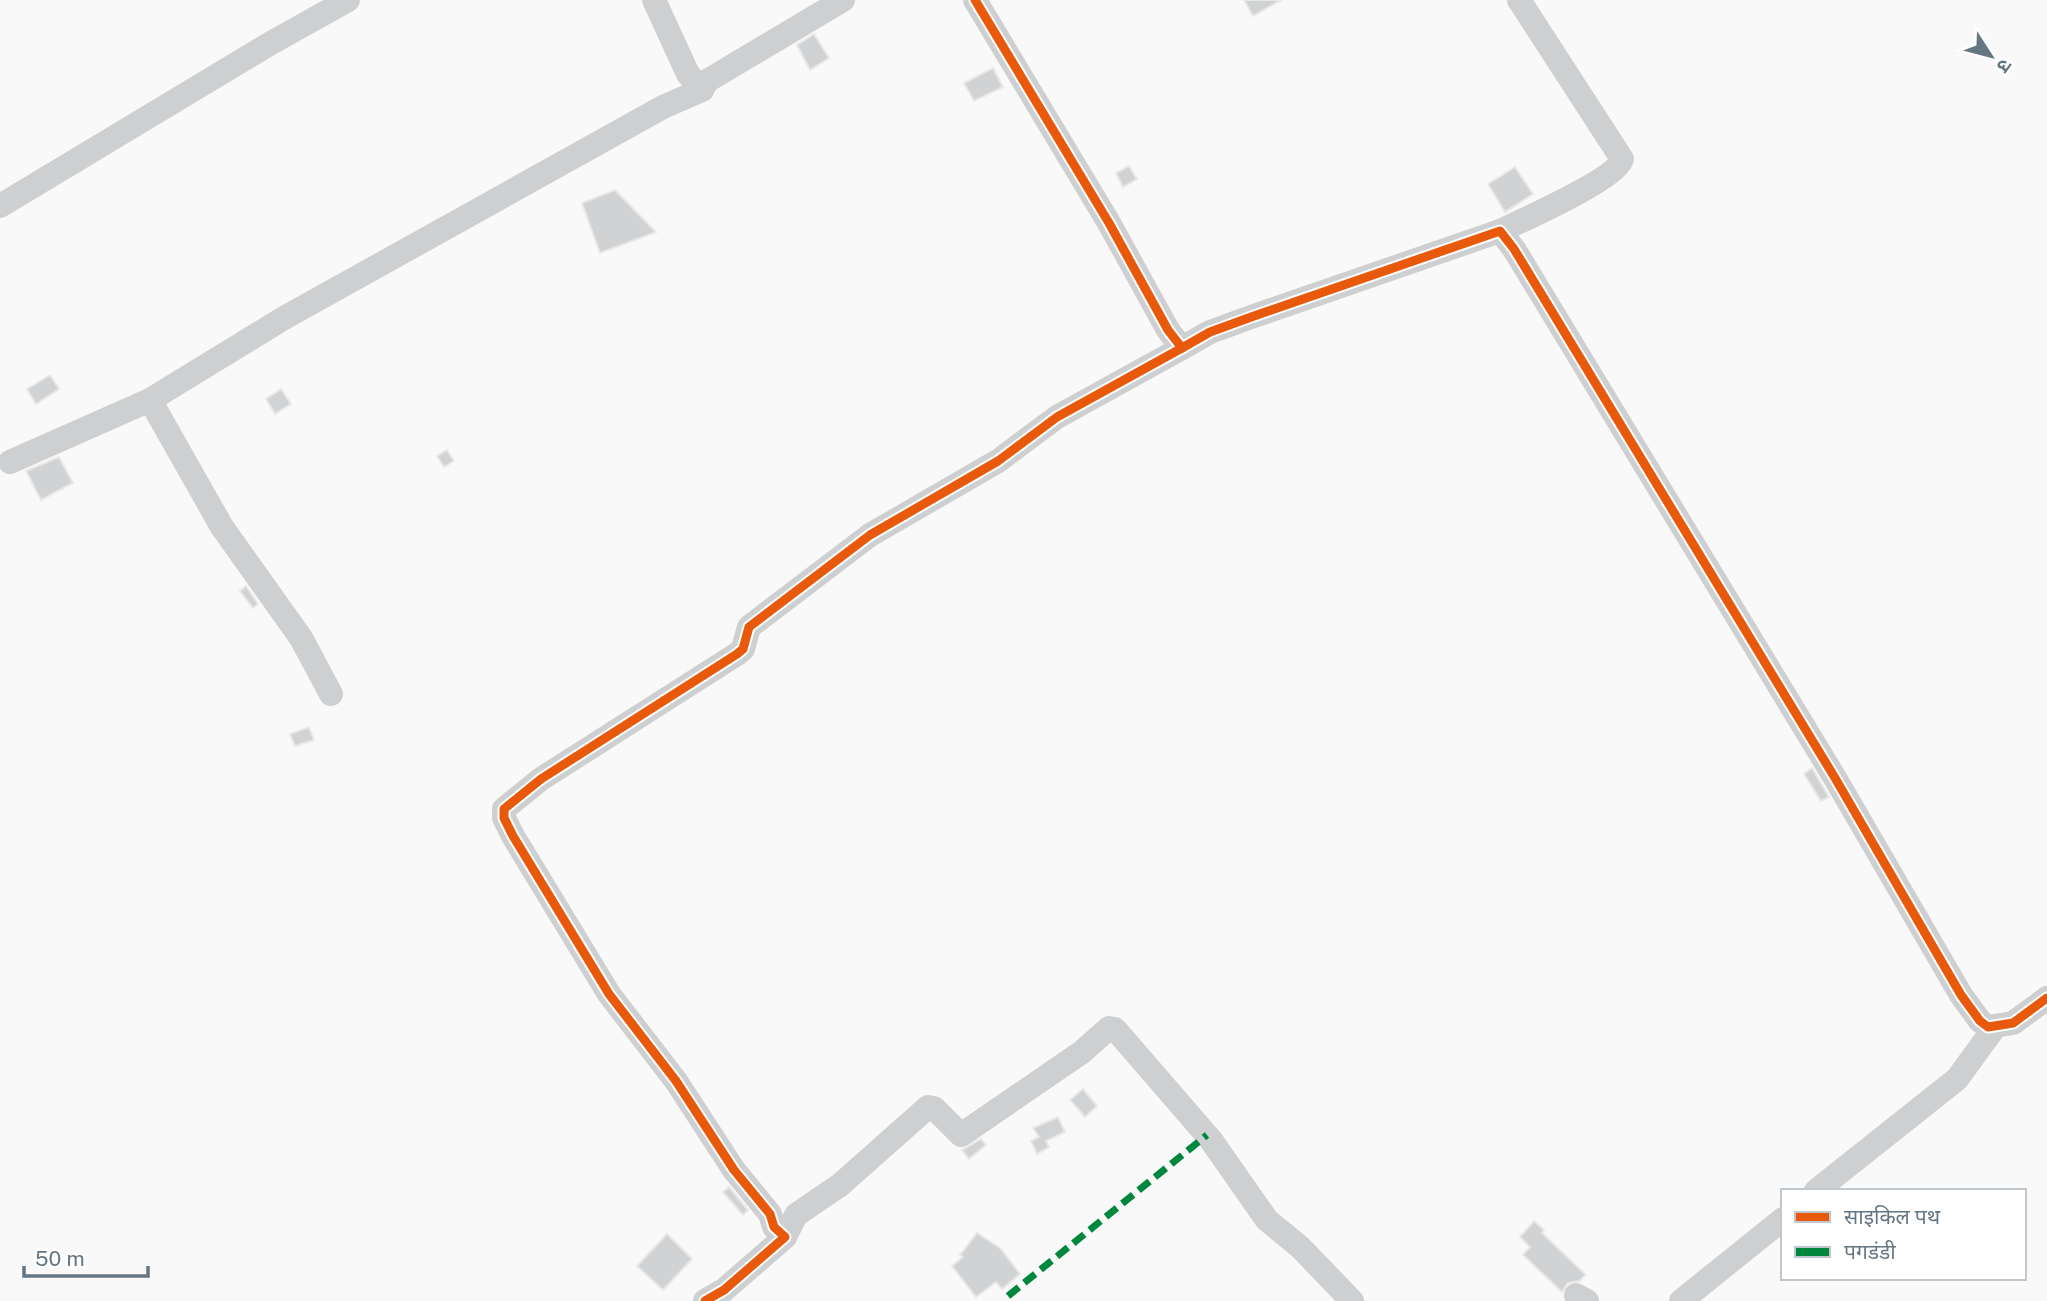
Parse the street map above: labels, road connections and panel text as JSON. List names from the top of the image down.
{
  "legend": ["साइकिल पथ", "पगडंडी"],
  "scale_bar": "50 m",
  "north": "bottom right"
}
